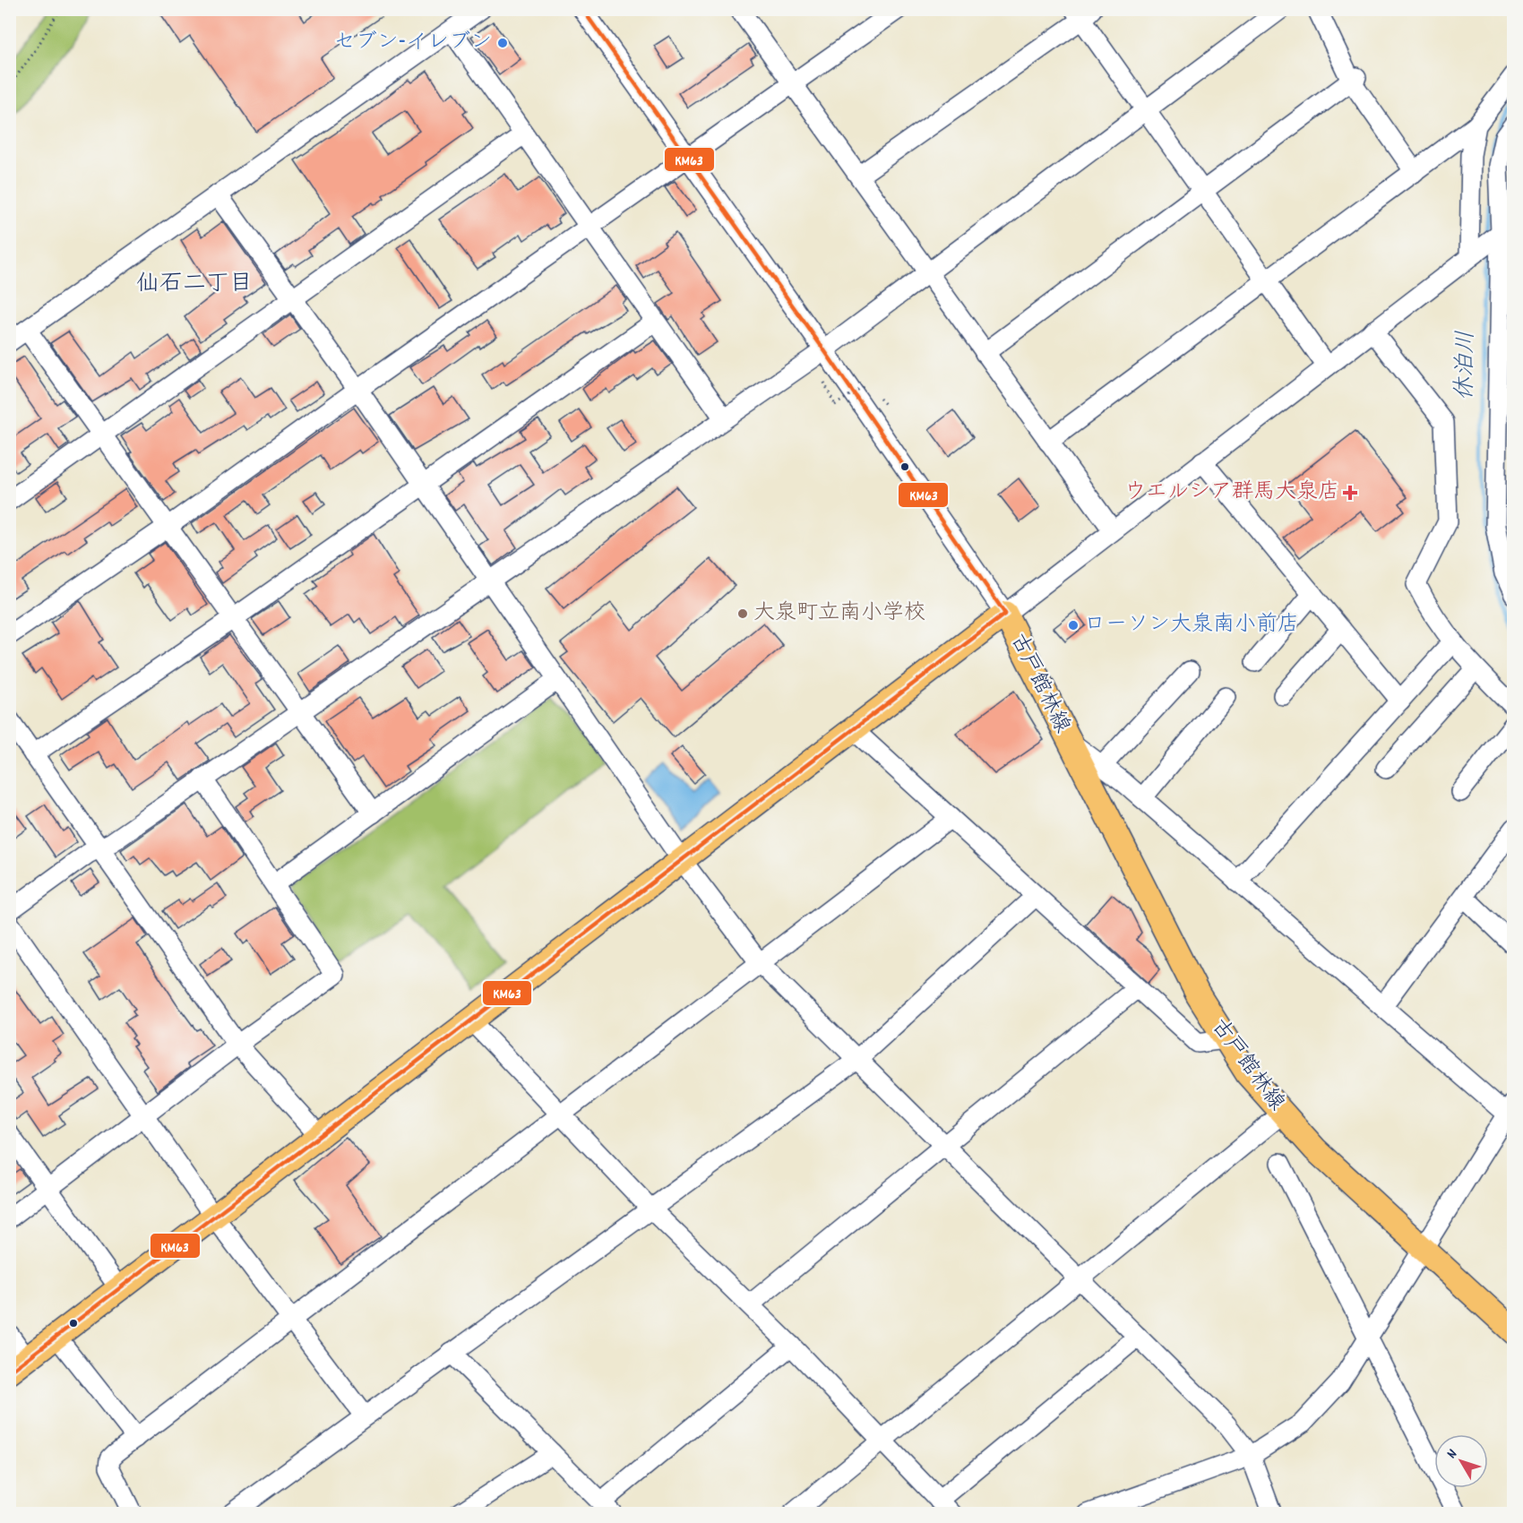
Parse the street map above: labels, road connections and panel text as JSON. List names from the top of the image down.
{
  "streets": {
    "main road": ["古戸館林線"]
  },
  "districts": ["仙石二丁目"],
  "water": ["休泊川"],
  "places": {
    "other": ["セブン-イレブン", "大泉町立南小学校", "ローソン大泉南小前店"],
    "health": ["ウエルシア群馬大泉店"]
  },
  "lines": ["transit line KM63"],
  "north": "top left"
}
